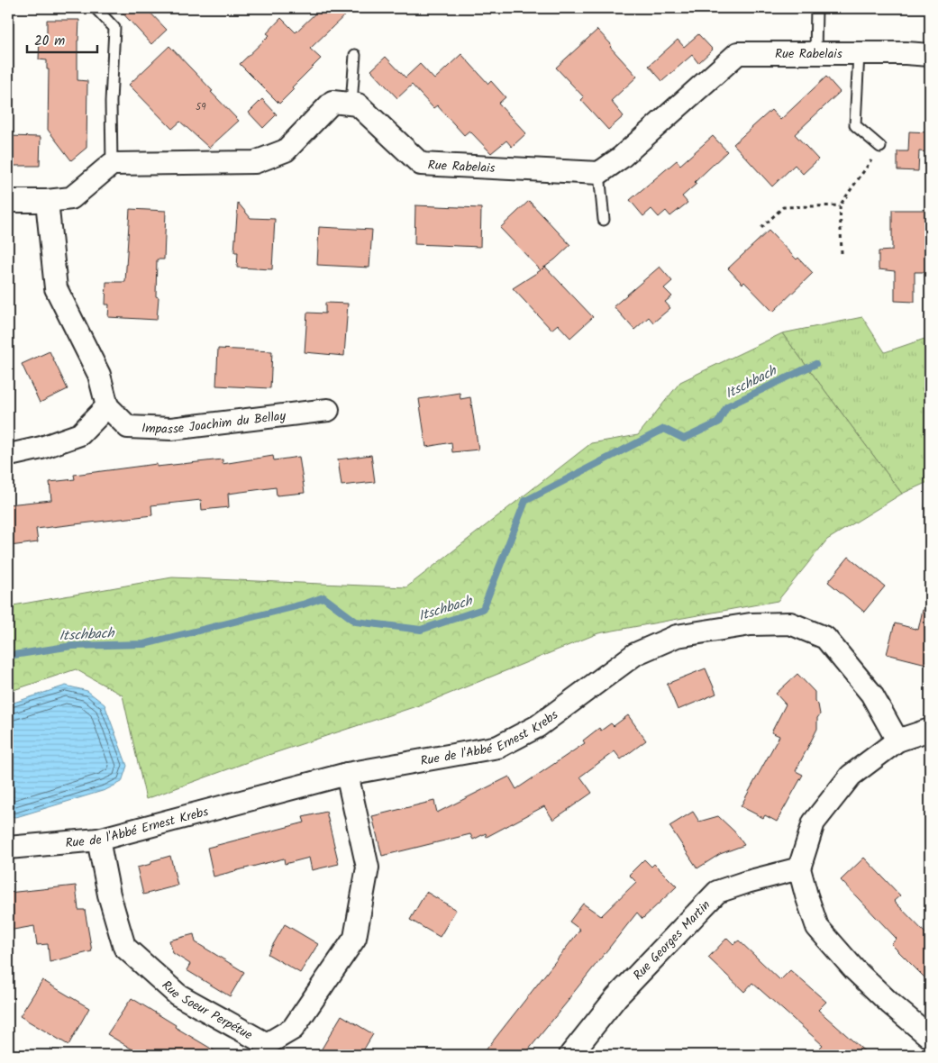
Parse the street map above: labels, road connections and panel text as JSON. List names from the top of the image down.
{
  "streets": {
    "street": [
      "Rue Rabelais",
      "Impasse Joachim du Bellay",
      "Rue de l'Abbé Ernest Krebs",
      "Rue Georges Martin",
      "Rue Soeur Perpétue"
    ]
  },
  "crossings": [
    ["Rue de l'Abbé Ernest Krebs", "Rue Soeur Perpétue"]
  ],
  "water": ["Itschbach"],
  "house_numbers": ["59"],
  "scale_bar": "20 m"
}
